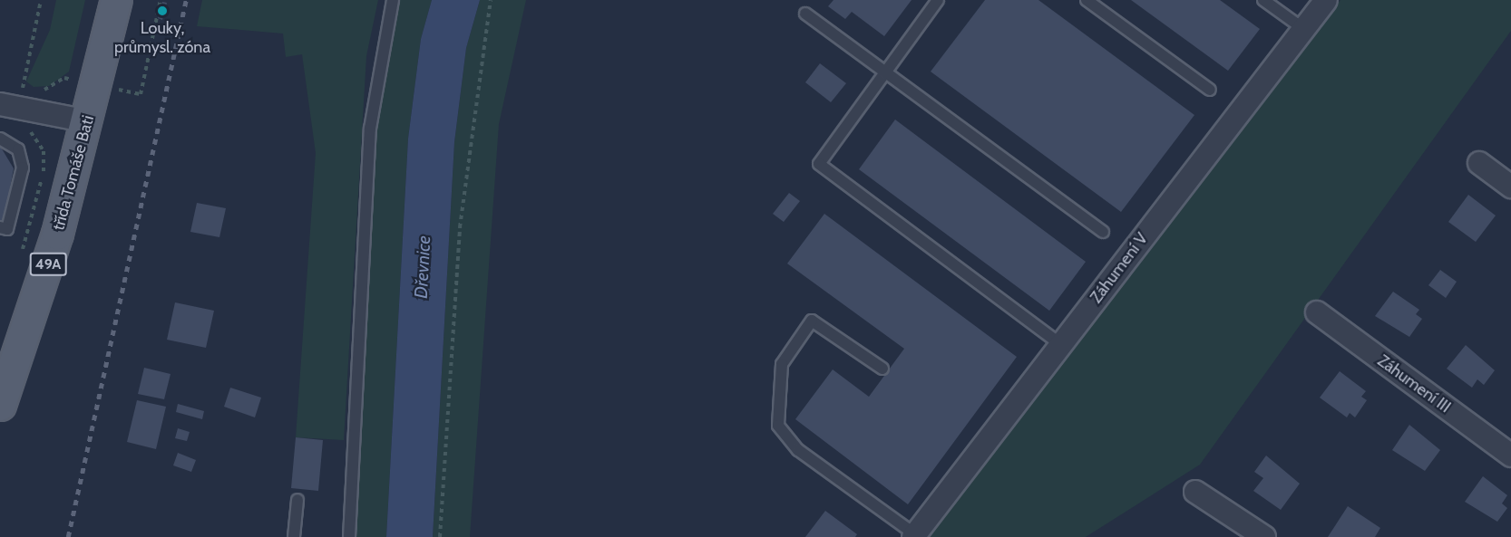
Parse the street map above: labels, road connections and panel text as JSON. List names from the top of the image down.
{
  "streets": {
    "main road": ["třída Tomáše Bati", "49A"],
    "street": ["Záhumení V", "Záhumení III"]
  },
  "water": ["Dřevnice"],
  "places": ["Louky, průmysl. zóna"]
}
